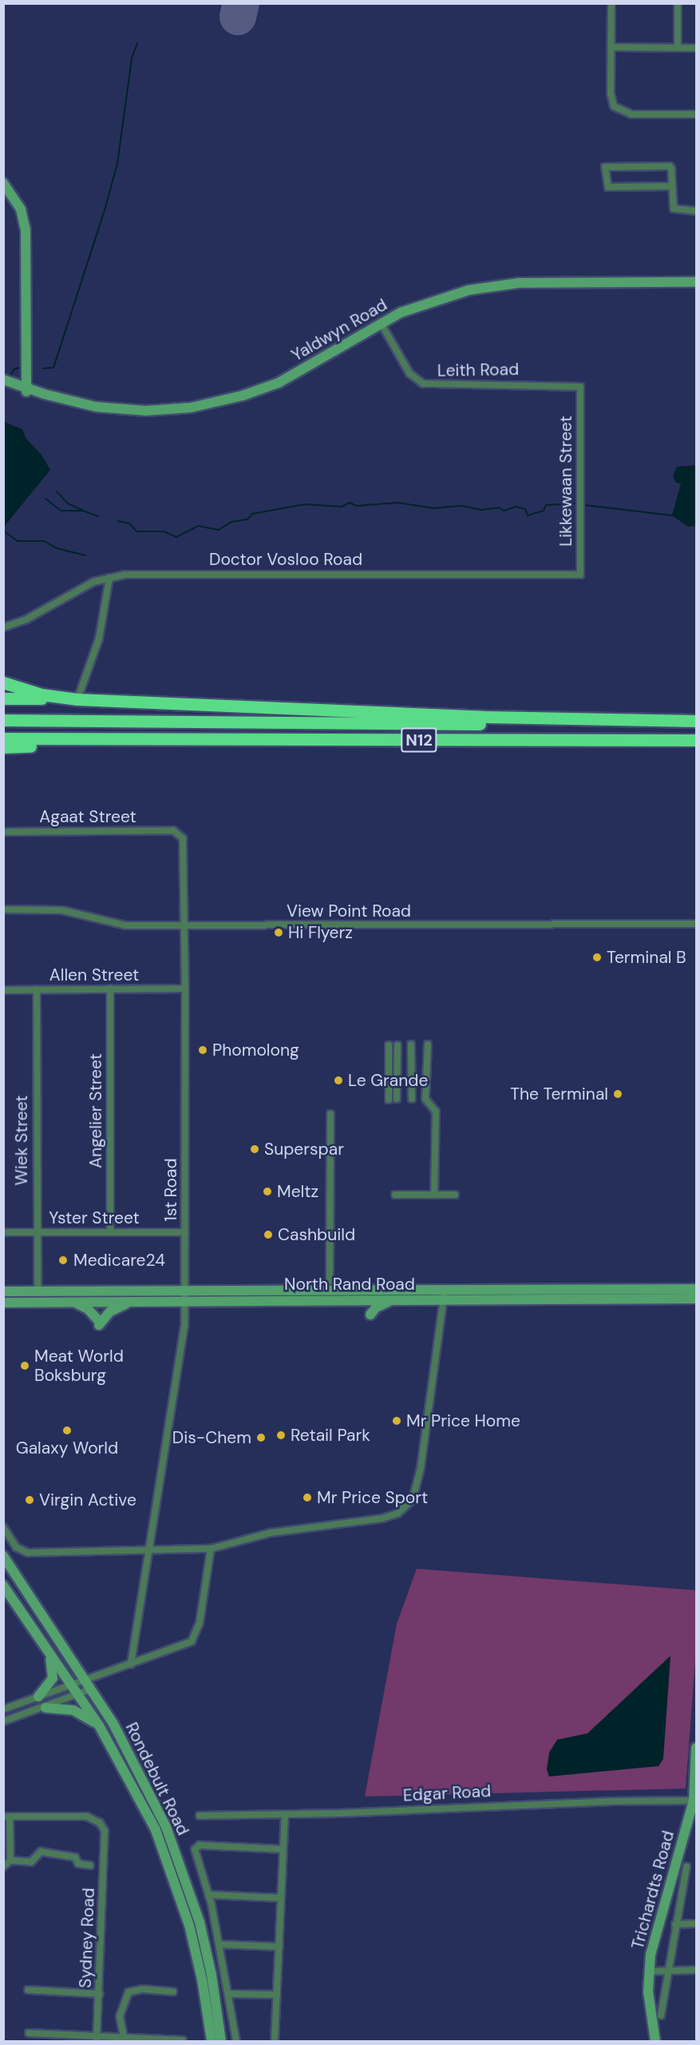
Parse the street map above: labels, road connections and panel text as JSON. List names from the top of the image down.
{
  "streets": {
    "highway": ["N12"],
    "main road": [
      "Yaldwyn Road",
      "North Rand Road",
      "Rondebult Road",
      "Trichardts Road"
    ],
    "street": [
      "Leith Road",
      "Likkewaan Street",
      "Doctor Vosloo Road",
      "Agaat Street",
      "View Point Road",
      "Allen Street",
      "Angelier Street",
      "Wiek Street",
      "1st Road",
      "Yster Street",
      "Edgar Road",
      "Sydney Road"
    ]
  },
  "crossings": [
    ["Yaldwyn Road", "Leith Road"],
    ["Leith Road", "Likkewaan Street"],
    ["Likkewaan Street", "Doctor Vosloo Road"],
    ["Agaat Street", "1st Road"],
    ["View Point Road", "1st Road"],
    ["Allen Street", "Angelier Street"],
    ["Allen Street", "Wiek Street"],
    ["Allen Street", "1st Road"],
    ["Angelier Street", "Yster Street"],
    ["Wiek Street", "Yster Street"],
    ["Wiek Street", "North Rand Road"],
    ["1st Road", "Yster Street"],
    ["1st Road", "North Rand Road"],
    ["Edgar Road", "Trichardts Road"]
  ],
  "places": [
    "Hi Flyerz",
    "Terminal B",
    "Phomolong",
    "Le Grande",
    "The Terminal",
    "Superspar",
    "Meltz",
    "Cashbuild",
    "Medicare24",
    "Meat World Boksburg",
    "Mr Price Home",
    "Galaxy World",
    "Retail Park",
    "Dis-Chem",
    "Mr Price Sport",
    "Virgin Active"
  ]
}
